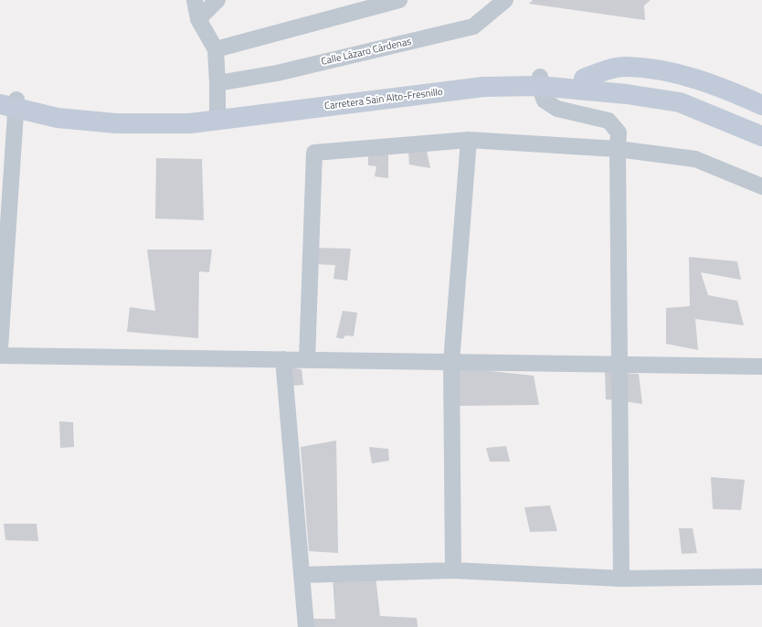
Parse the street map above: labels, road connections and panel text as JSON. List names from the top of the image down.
{
  "streets": {
    "street": ["Calle Lázaro Cárdenas"]
  }
}
